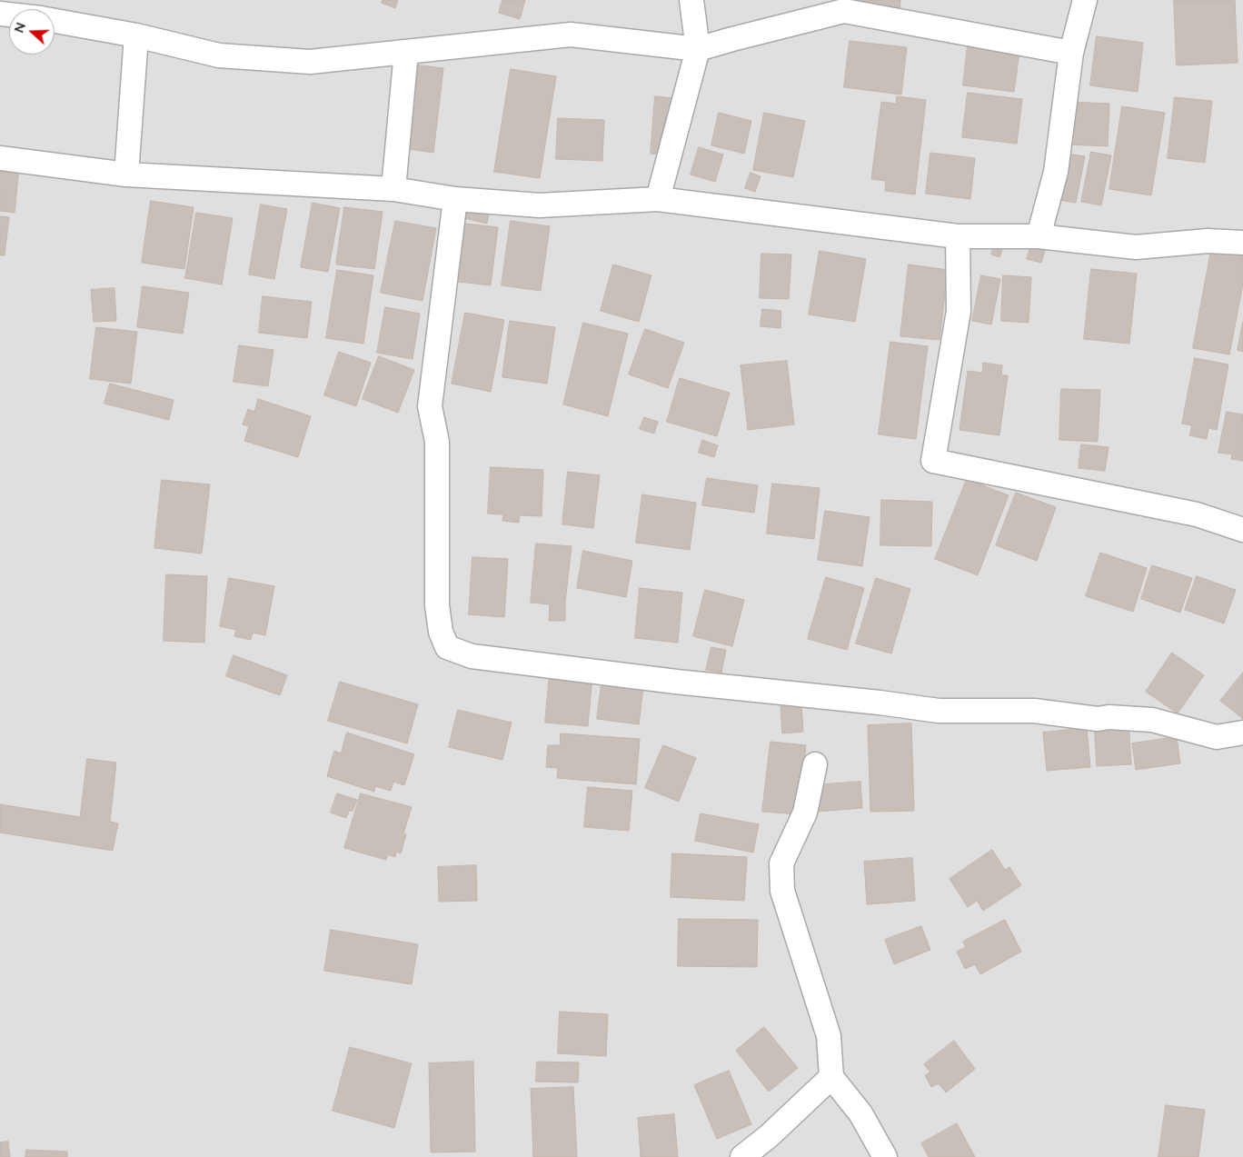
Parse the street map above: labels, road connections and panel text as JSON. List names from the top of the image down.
{
  "north": "left"
}
